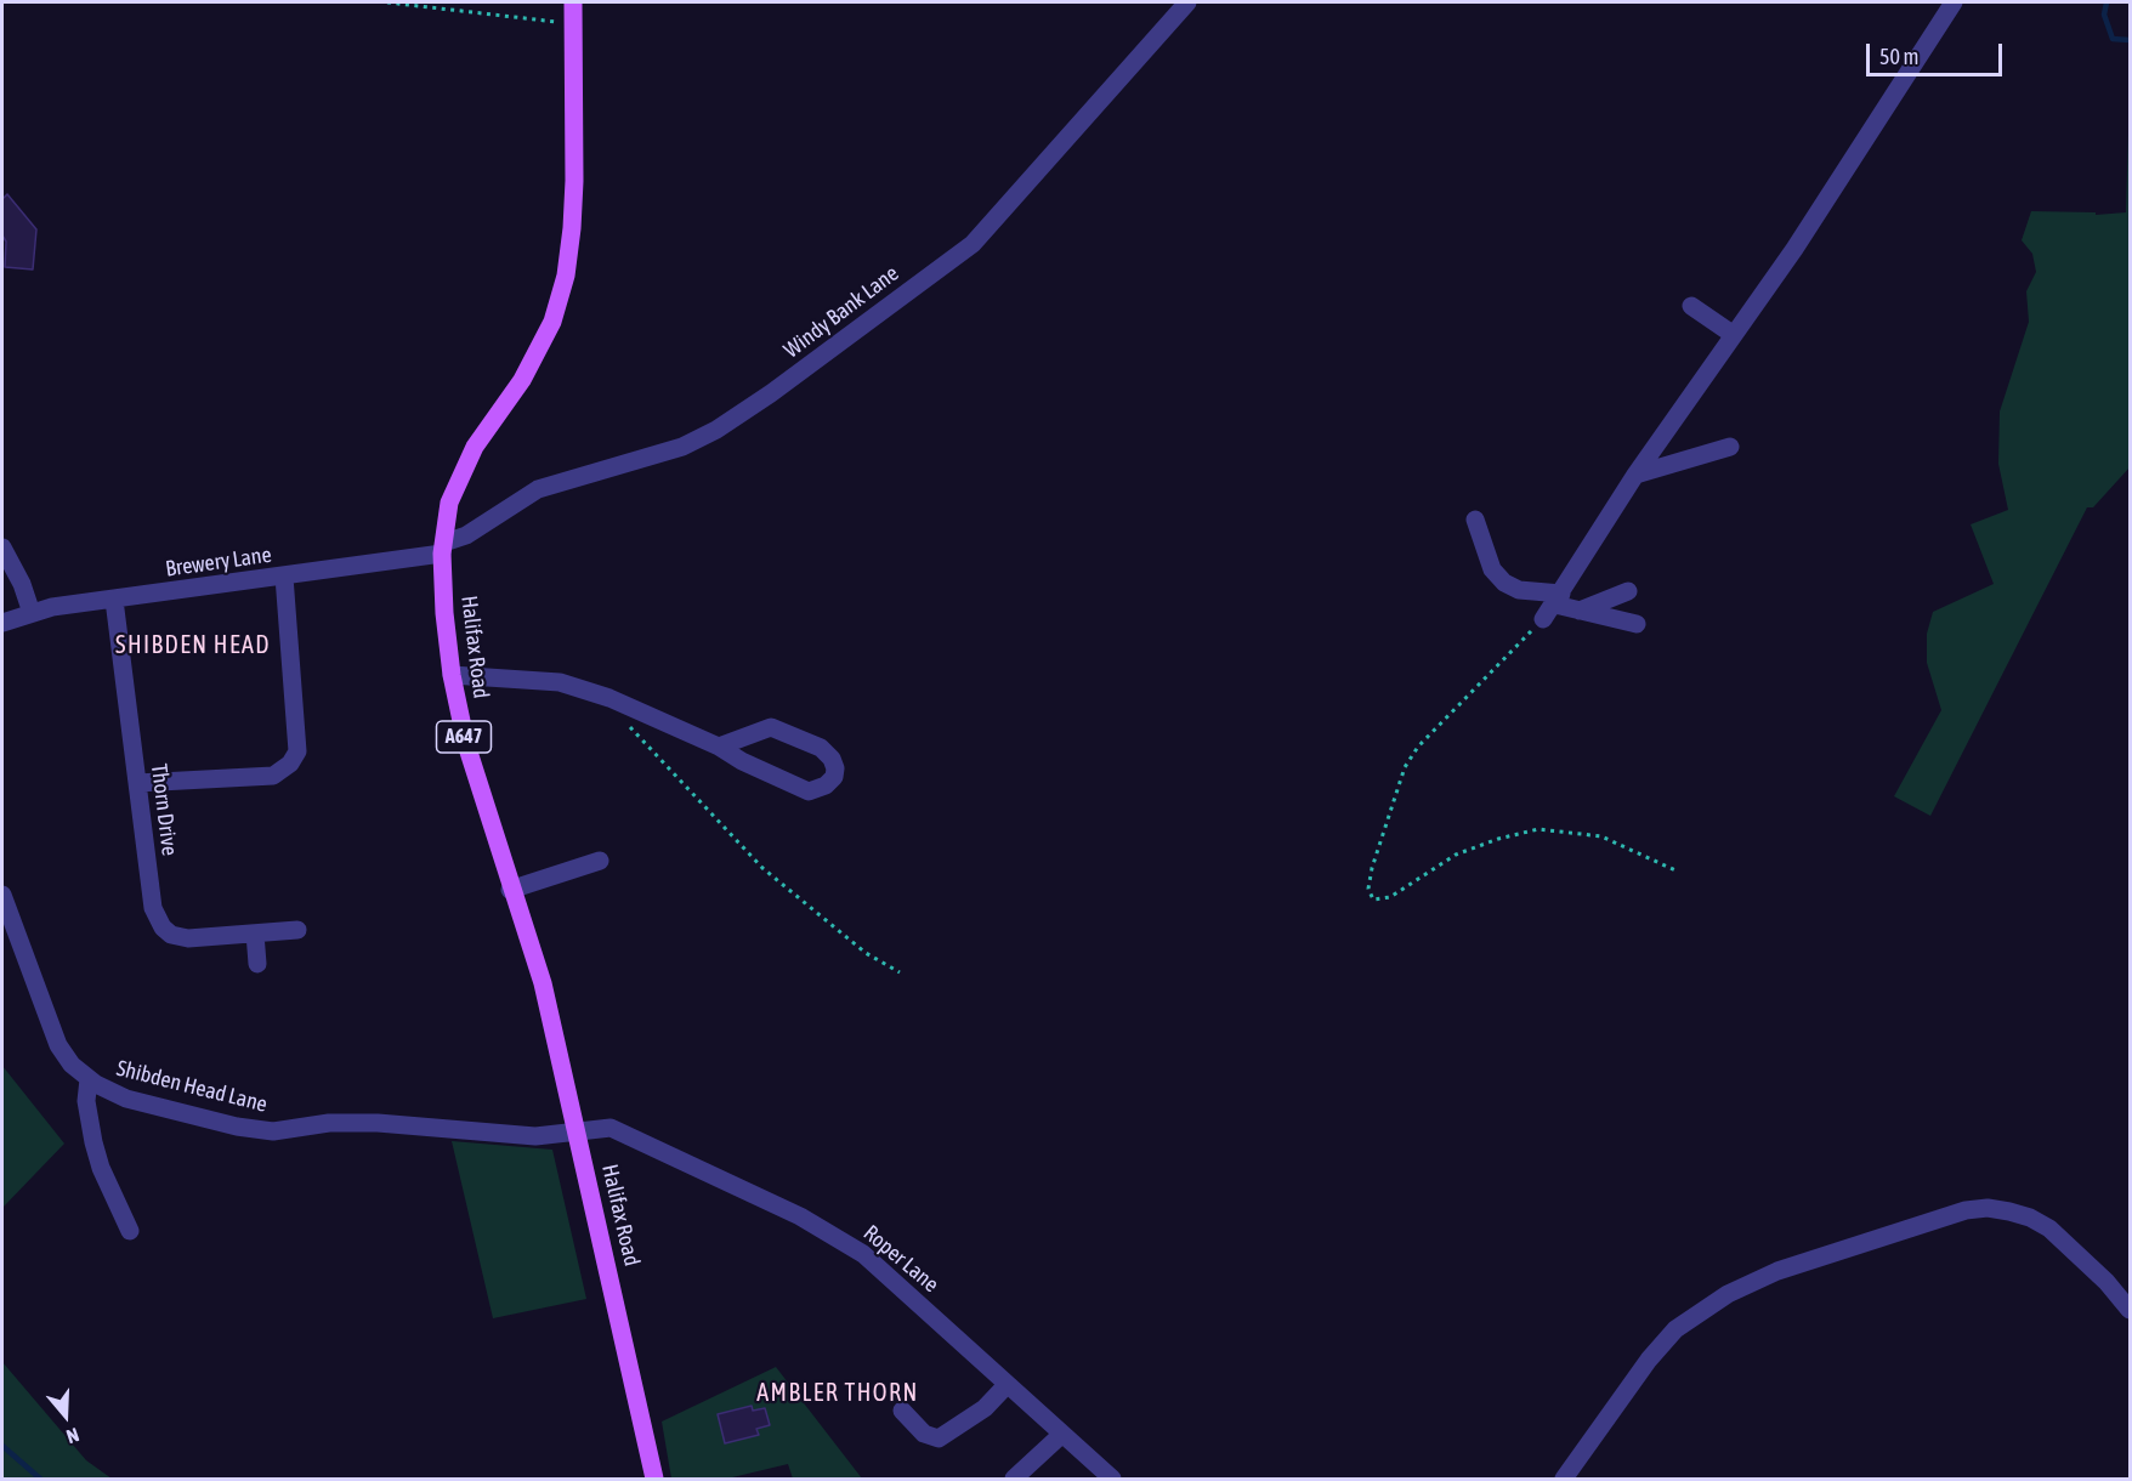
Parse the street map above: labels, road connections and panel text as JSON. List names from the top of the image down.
{
  "streets": {
    "main road": ["Halifax Road", "A647"],
    "street": [
      "Windy Bank Lane",
      "Brewery Lane",
      "Thorn Drive",
      "Shibden Head Lane",
      "Roper Lane"
    ]
  },
  "crossings": [
    ["Windy Bank Lane", "Brewery Lane"],
    ["Windy Bank Lane", "Halifax Road"],
    ["Brewery Lane", "Halifax Road"],
    ["Brewery Lane", "Thorn Drive"],
    ["Halifax Road", "Shibden Head Lane"],
    ["Halifax Road", "Roper Lane"],
    ["Shibden Head Lane", "Roper Lane"]
  ],
  "districts": ["SHIBDEN HEAD", "AMBLER THORN"],
  "scale_bar": "50 m",
  "north": "bottom"
}
